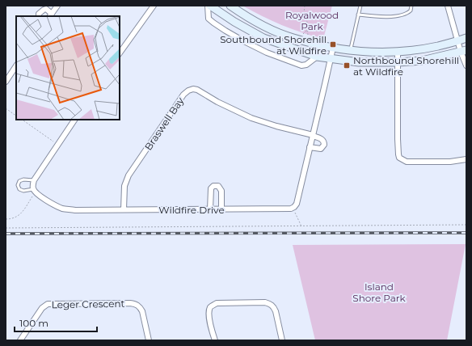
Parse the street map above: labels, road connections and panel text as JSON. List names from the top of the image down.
{
  "streets": {
    "street": ["Braswell Bay", "Wildfire Drive", "Leger Crescent"]
  },
  "crossings": [
    ["Braswell Bay", "Wildfire Drive"]
  ],
  "parks": ["Royalwood Park", "Island Shore Park"],
  "places": {
    "transit": ["Southbound Shorehill at Wildfire", "Northbound Shorehill at Wildfire"]
  },
  "scale_bar": "100 m"
}
